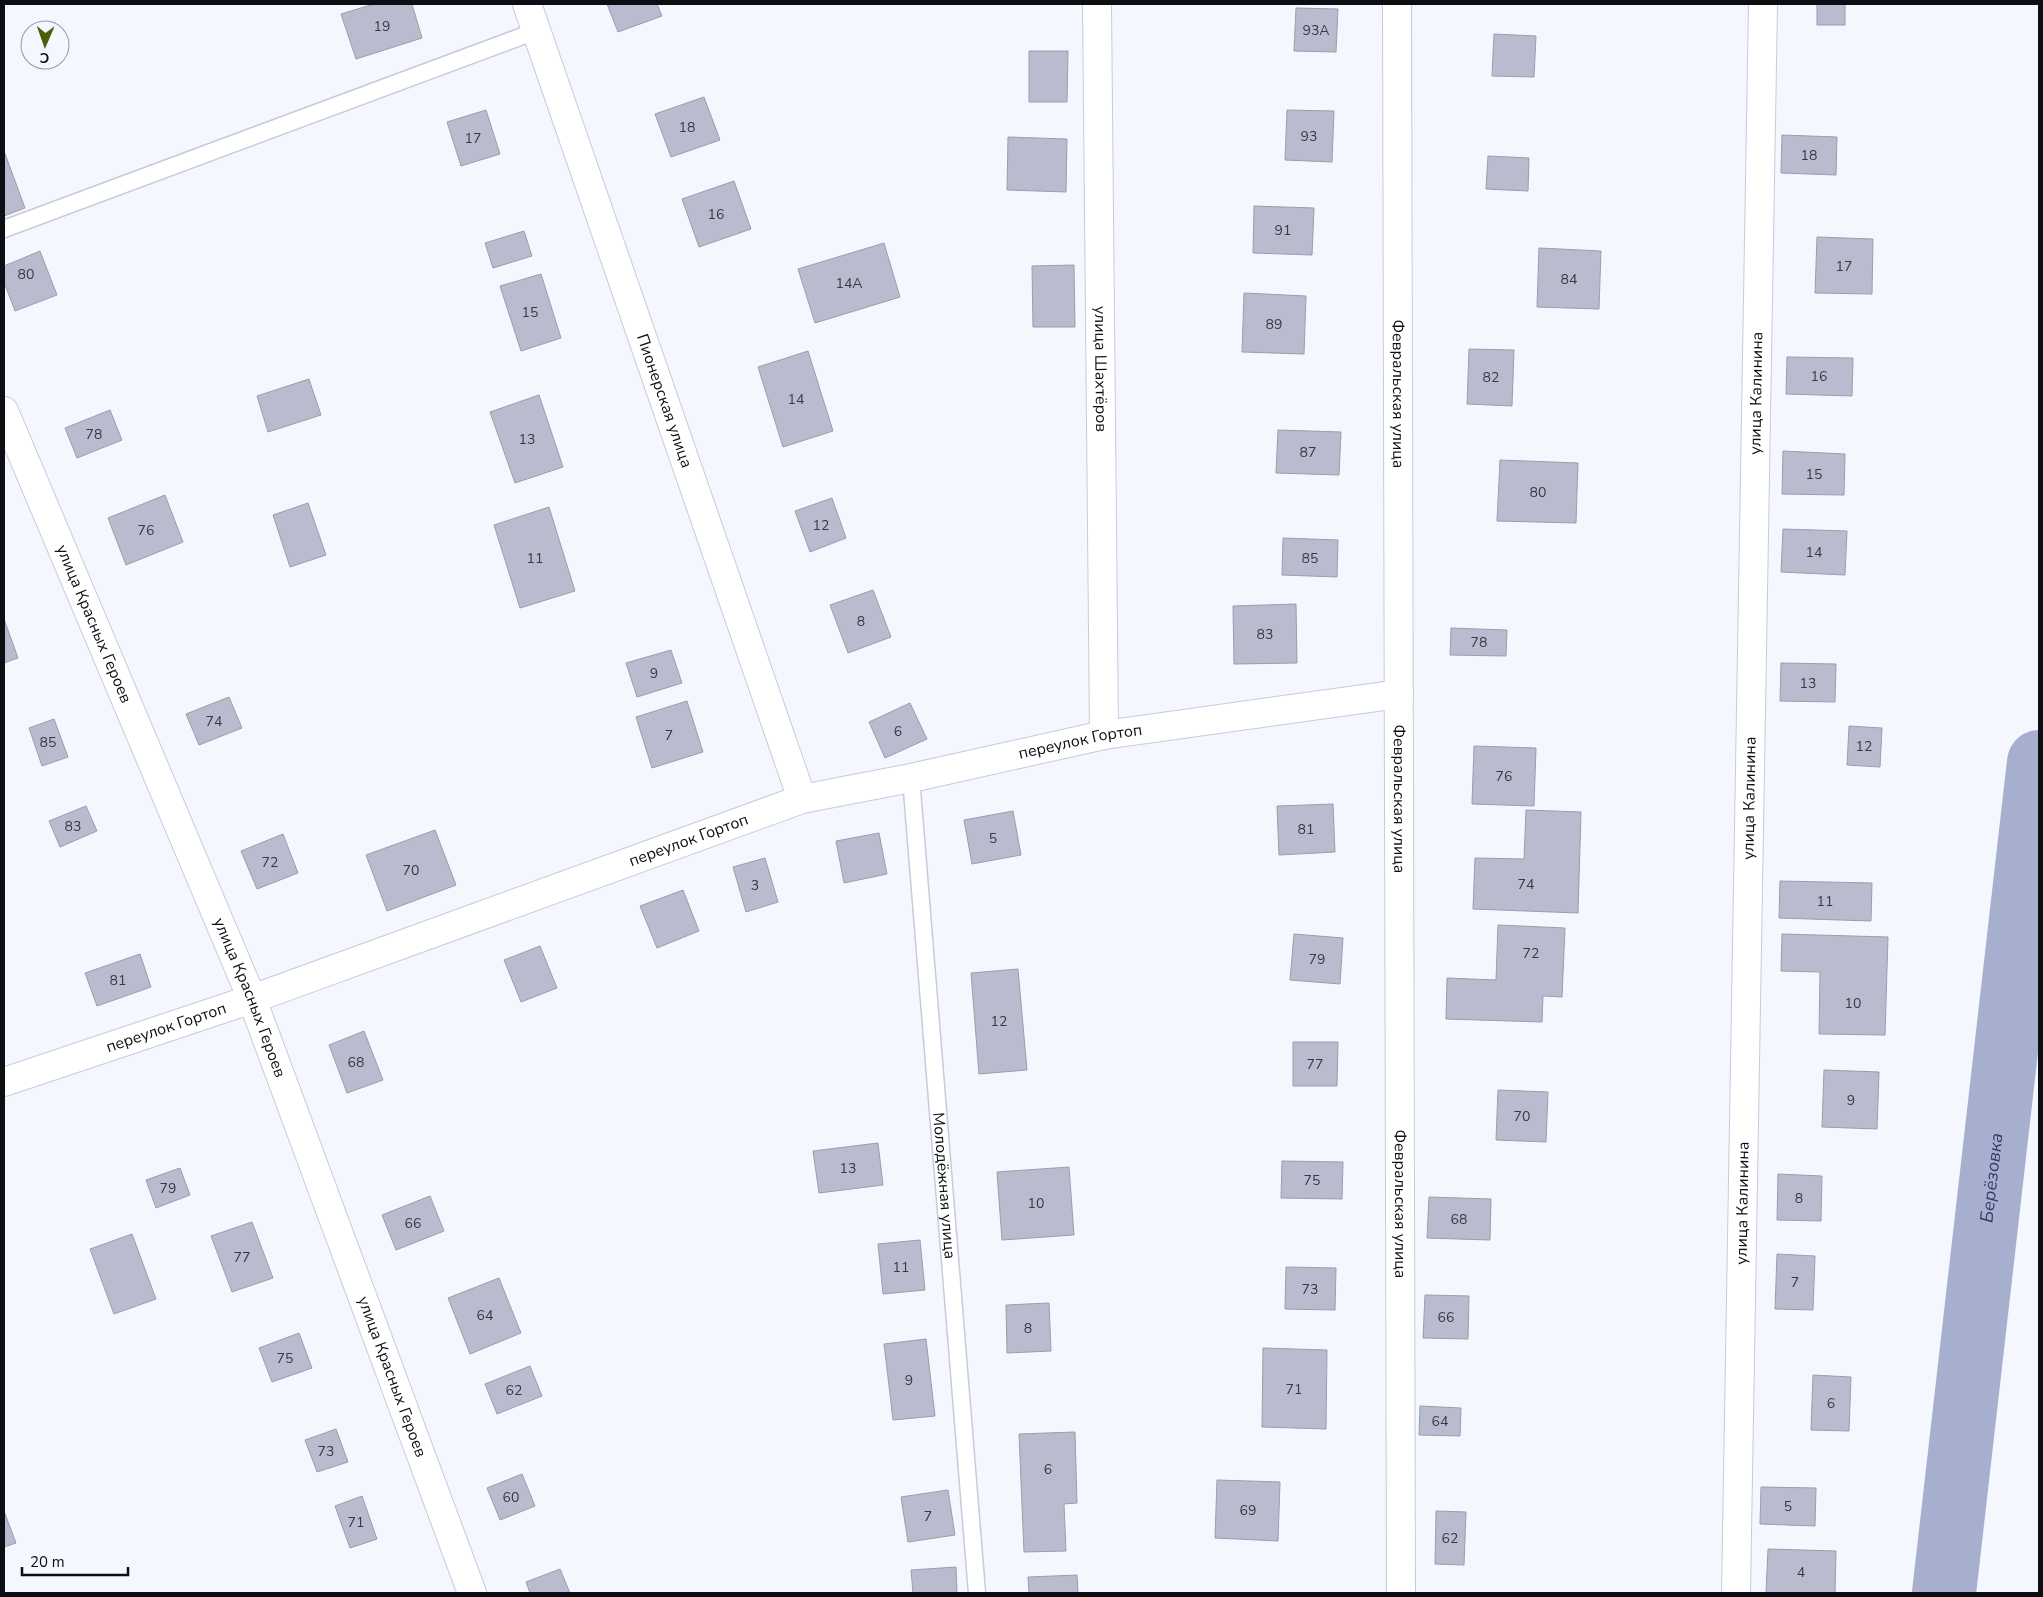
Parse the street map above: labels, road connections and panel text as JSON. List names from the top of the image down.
{
  "streets": {
    "street": [
      "улица Шахтёров",
      "Февральская улица",
      "улица Калинина",
      "Пионерская улица",
      "улица Красных Героев",
      "переулок Гортоп"
    ],
    "lane": ["Молодёжная улица"]
  },
  "crossings": [
    ["улица Шахтёров", "переулок Гортоп"],
    ["Февральская улица", "переулок Гортоп"],
    ["Пионерская улица", "переулок Гортоп"],
    ["улица Красных Героев", "переулок Гортоп"],
    ["переулок Гортоп", "Молодёжная улица"]
  ],
  "water": ["Берёзовка"],
  "house_numbers": [
    "19",
    "93А",
    "18",
    "93",
    "17",
    "18",
    "16",
    "91",
    "17",
    "80",
    "84",
    "14А",
    "15",
    "89",
    "16",
    "82",
    "14",
    "78",
    "13",
    "87",
    "15",
    "80",
    "12",
    "76",
    "14",
    "11",
    "85",
    "8",
    "83",
    "78",
    "9",
    "13",
    "74",
    "6",
    "7",
    "85",
    "12",
    "76",
    "83",
    "81",
    "5",
    "72",
    "70",
    "74",
    "3",
    "11",
    "72",
    "79",
    "81",
    "10",
    "12",
    "68",
    "77",
    "9",
    "70",
    "13",
    "75",
    "79",
    "8",
    "10",
    "68",
    "66",
    "77",
    "11",
    "7",
    "73",
    "64",
    "66",
    "8",
    "75",
    "9",
    "71",
    "62",
    "6",
    "64",
    "73",
    "6",
    "60",
    "5",
    "69",
    "7",
    "71",
    "62",
    "4"
  ],
  "scale_bar": "20 m",
  "north": "bottom"
}
